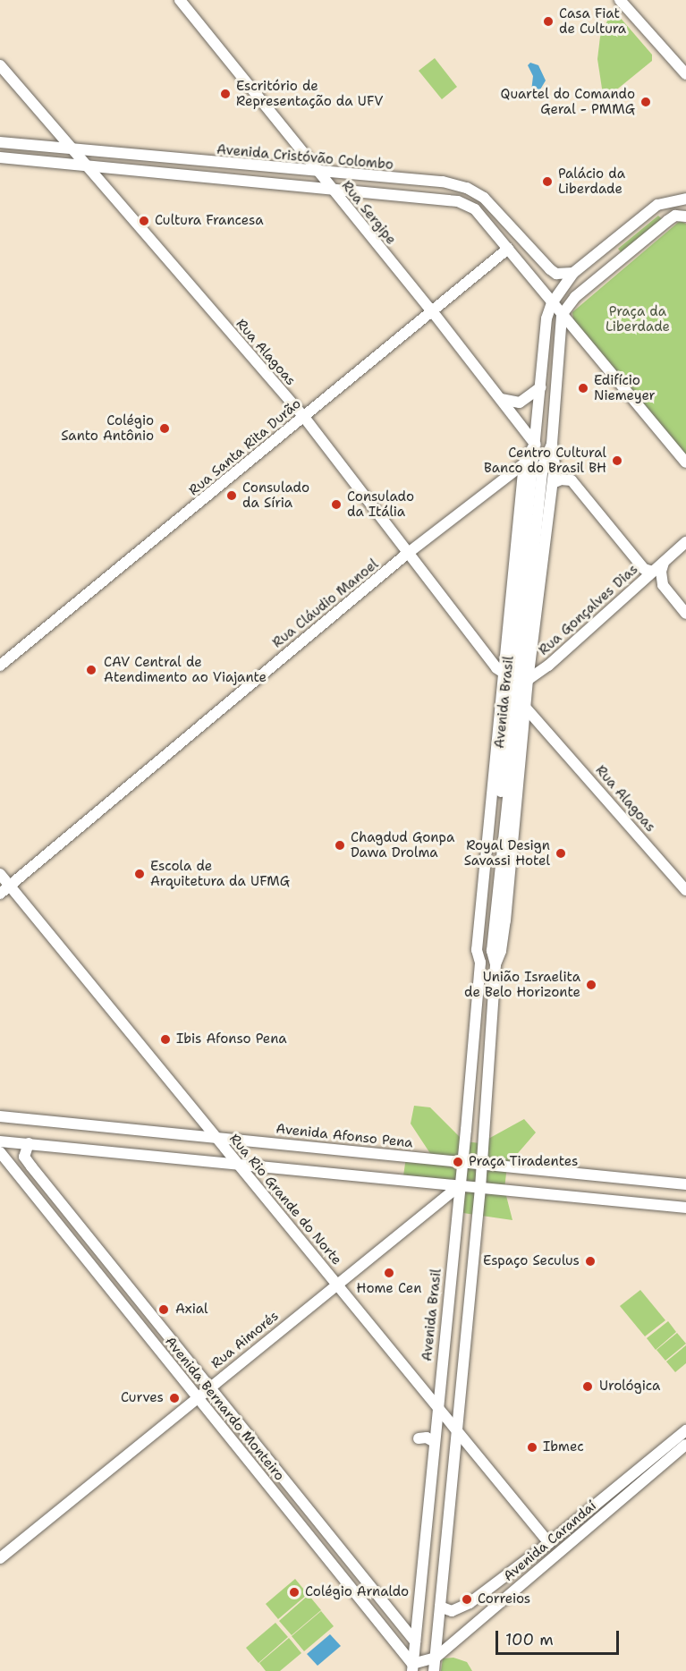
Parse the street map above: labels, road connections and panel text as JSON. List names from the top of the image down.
{
  "streets": {
    "street": [
      "Avenida Cristóvão Colombo",
      "Rua Sergipe",
      "Rua Alagoas",
      "Rua Santa Rita Durão",
      "Rua Cláudio Manoel",
      "Rua Gonçalves Dias",
      "Avenida Brasil",
      "Avenida Afonso Pena",
      "Rua Rio Grande do Norte",
      "Rua Aimorés",
      "Avenida Bernardo Monteiro",
      "Avenida Carandaí"
    ]
  },
  "crossings": [
    ["Avenida Cristóvão Colombo", "Rua Sergipe"],
    ["Avenida Cristóvão Colombo", "Rua Alagoas"],
    ["Rua Sergipe", "Rua Santa Rita Durão"],
    ["Rua Sergipe", "Avenida Brasil"],
    ["Rua Alagoas", "Rua Santa Rita Durão"],
    ["Rua Alagoas", "Rua Cláudio Manoel"],
    ["Rua Alagoas", "Rua Gonçalves Dias"],
    ["Rua Alagoas", "Avenida Brasil"],
    ["Rua Cláudio Manoel", "Avenida Brasil"],
    ["Rua Cláudio Manoel", "Rua Rio Grande do Norte"],
    ["Rua Gonçalves Dias", "Avenida Brasil"],
    ["Avenida Brasil", "Avenida Afonso Pena"],
    ["Avenida Brasil", "Rua Rio Grande do Norte"],
    ["Avenida Brasil", "Rua Aimorés"],
    ["Avenida Brasil", "Avenida Bernardo Monteiro"],
    ["Avenida Brasil", "Avenida Carandaí"],
    ["Avenida Afonso Pena", "Rua Rio Grande do Norte"],
    ["Rua Rio Grande do Norte", "Rua Aimorés"],
    ["Rua Rio Grande do Norte", "Avenida Carandaí"],
    ["Rua Aimorés", "Avenida Bernardo Monteiro"]
  ],
  "parks": ["Praça da Liberdade"],
  "places": [
    "Casa Fiat de Cultura",
    "Escritório de Representação da UFV",
    "Quartel do Comando Geral - PMMG",
    "Palácio da Liberdade",
    "Cultura Francesa",
    "Edifício Niemeyer",
    "Colégio Santo Antônio",
    "Centro Cultural Banco do Brasil BH",
    "Consulado da Síria",
    "Consulado da Itália",
    "CAV Central de Atendimento ao Viajante",
    "Chagdud Gonpa Dawa Drolma",
    "Royal Design Savassi Hotel",
    "Escola de Arquitetura da UFMG",
    "União Israelita de Belo Horizonte",
    "Ibis Afonso Pena",
    "Praça Tiradentes",
    "Espaço Seculus",
    "Home Cen",
    "Axial",
    "Urológica",
    "Curves",
    "Ibmec",
    "Colégio Arnaldo",
    "Correios"
  ],
  "scale_bar": "100 m"
}
